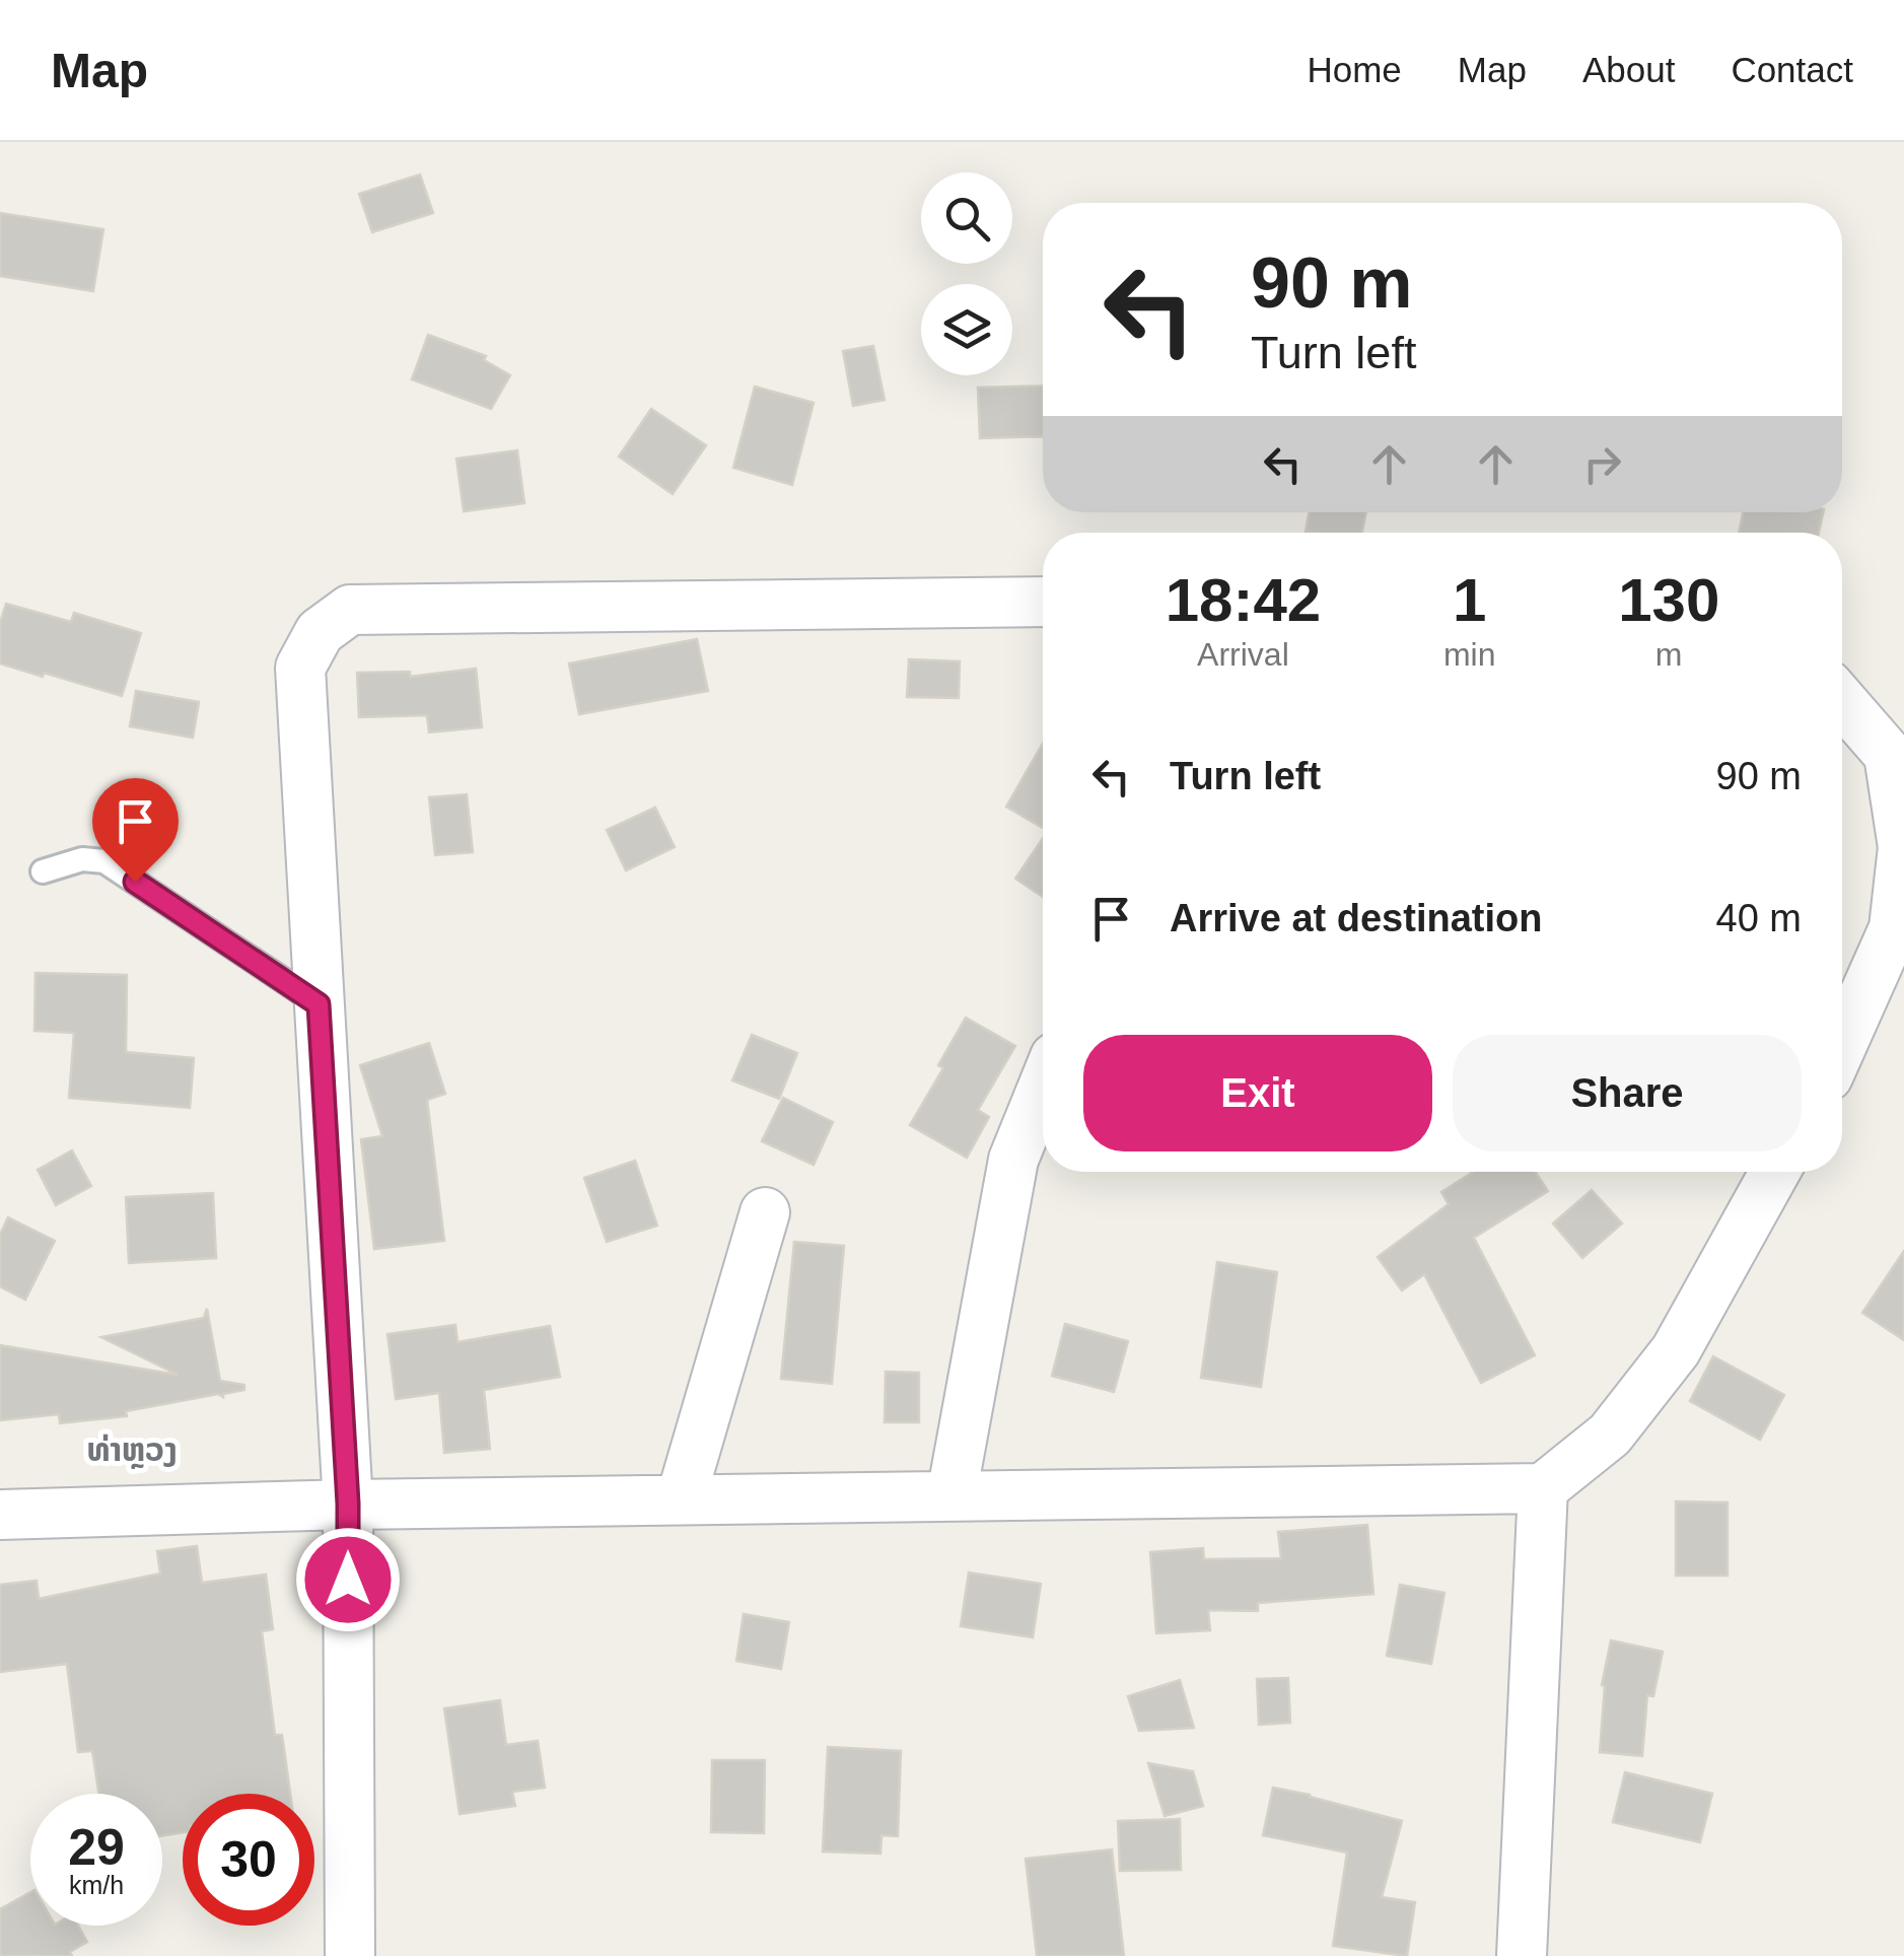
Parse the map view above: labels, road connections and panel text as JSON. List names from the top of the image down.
{
  "districts": ["ທ່າຫຼວງ"],
  "page": {
    "header": "Map",
    "nav": [
      "Home",
      "Map",
      "About",
      "Contact"
    ],
    "turn": ["90 m", "Turn left"],
    "eta": [
      "18:42",
      "Arrival",
      "1",
      "min",
      "130",
      "m"
    ],
    "list": [
      {
        "name": "Turn left",
        "value": "90 m"
      },
      {
        "name": "Arrive at destination",
        "value": "40 m"
      }
    ],
    "buttons": ["Exit", "Share"],
    "speed": "29 km/h",
    "limit": "30"
  }
}
